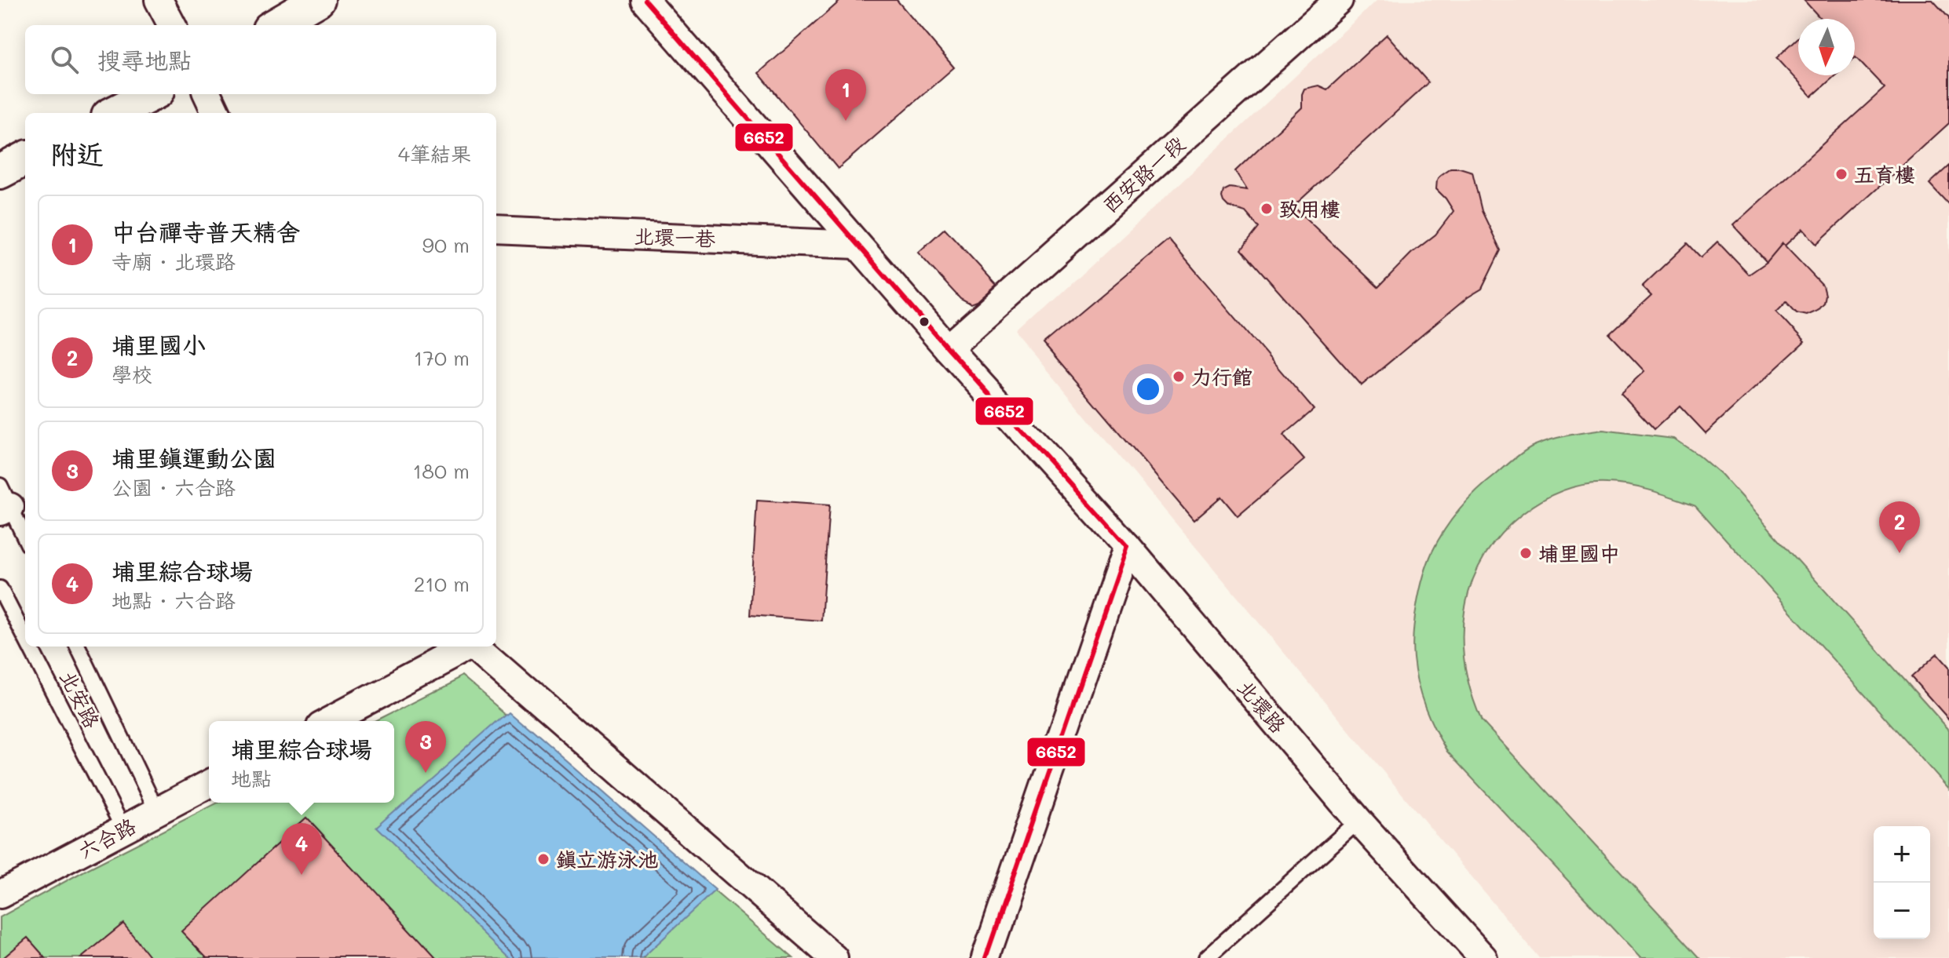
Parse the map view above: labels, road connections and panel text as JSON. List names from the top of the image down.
{
  "streets": {
    "street": [
      "西安路一段",
      "北環一巷",
      "北環路",
      "六合路"
    ],
    "lane": ["北安路"]
  },
  "crossings": [
    ["西安路一段", "北環路"],
    ["北環一巷", "北環路"],
    ["北安路", "六合路"]
  ],
  "places": [
    "五育樓",
    "致用樓",
    "力行館",
    "埔里國中",
    "鎮立游泳池"
  ],
  "lines": ["transit line 6652"],
  "north": "bottom",
  "page": {
    "search": "搜尋地點",
    "pins": [
      "1",
      "2",
      "3",
      "4"
    ],
    "heading": ["附近", "4筆結果"],
    "list": [
      {
        "mark": "1",
        "name": "中台禪寺普天精舍",
        "note": "寺廟 · 北環路",
        "value": "90 m"
      },
      {
        "mark": "2",
        "name": "埔里國小",
        "note": "學校",
        "value": "170 m"
      },
      {
        "mark": "3",
        "name": "埔里鎮運動公園",
        "note": "公園 · 六合路",
        "value": "180 m"
      },
      {
        "mark": "4",
        "name": "埔里綜合球場",
        "note": "地點 · 六合路",
        "value": "210 m"
      }
    ],
    "popup": ["埔里綜合球場", "地點"],
    "map_buttons": ["+", "−"]
  }
}
